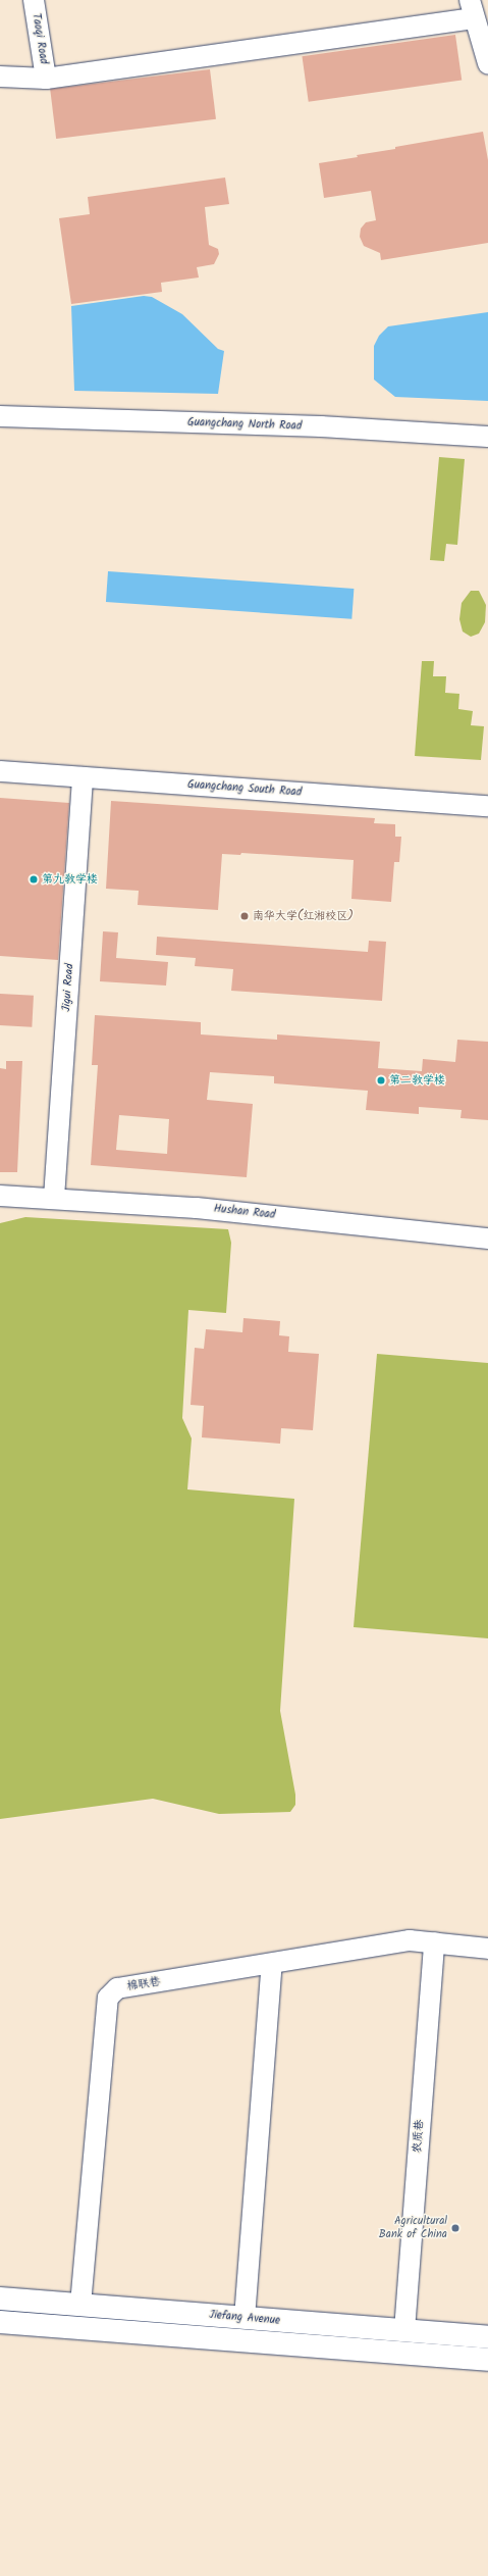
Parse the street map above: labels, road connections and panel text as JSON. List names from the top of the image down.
{
  "streets": {
    "highway": ["Jiefang Avenue"],
    "lane": [
      "Taoqi Road",
      "Guangchang North Road",
      "Guangchang South Road",
      "Jigui Road",
      "Hushan Road",
      "棉联巷",
      "农质巷"
    ]
  },
  "crossings": [
    ["Guangchang South Road", "Jigui Road"],
    ["Jigui Road", "Hushan Road"],
    ["棉联巷", "农质巷"],
    ["棉联巷", "Jiefang Avenue"],
    ["农质巷", "Jiefang Avenue"]
  ],
  "places": [
    "第九教学楼",
    "南华大学(红湘校区)",
    "第二教学楼",
    "Agricultural Bank of China"
  ]
}
